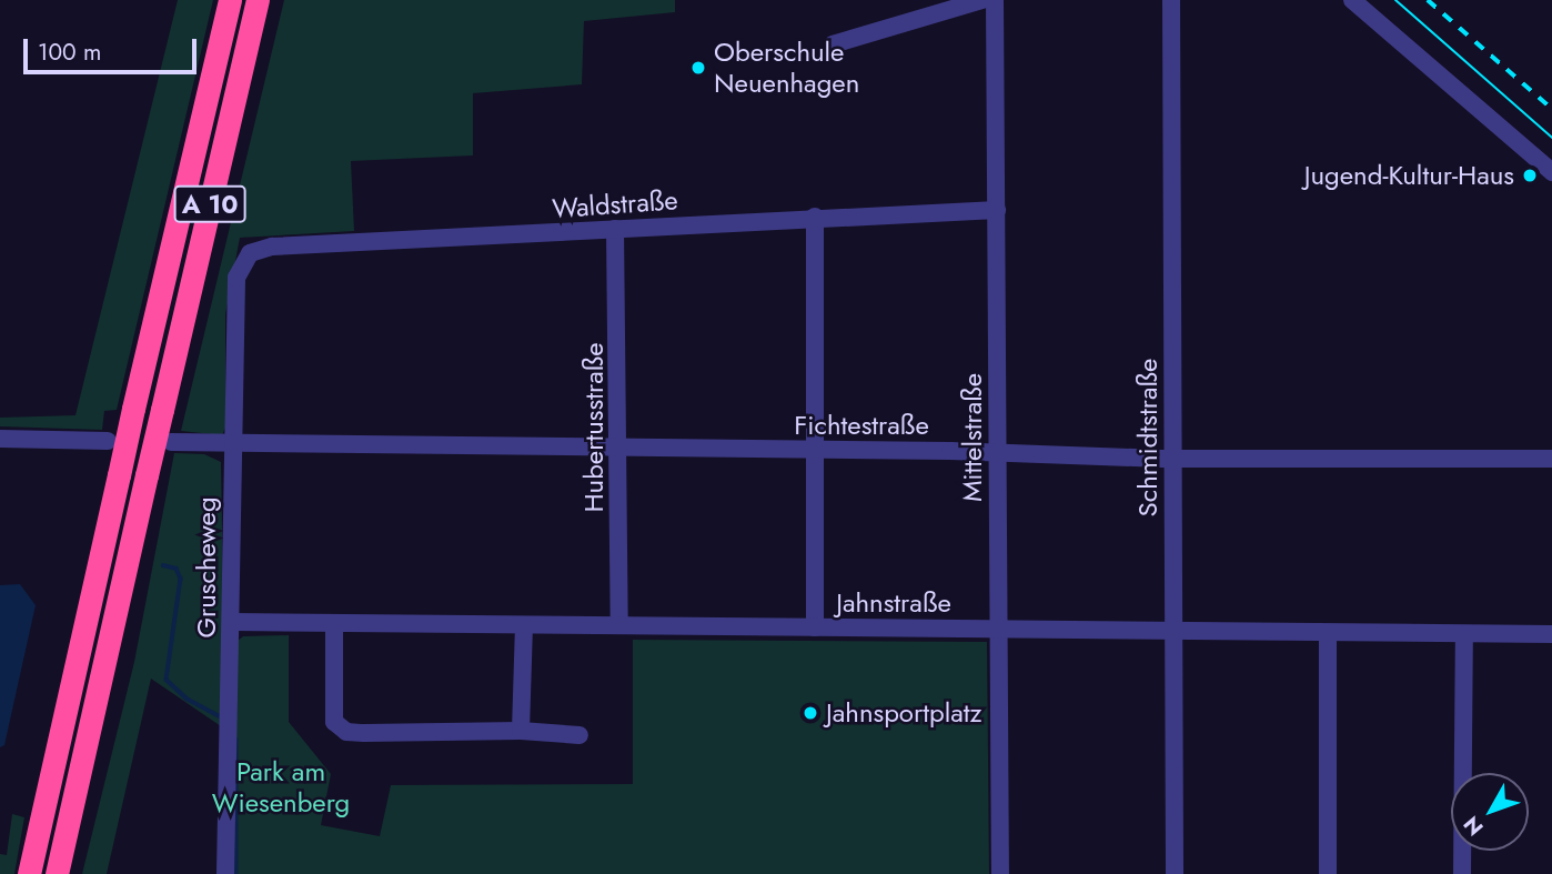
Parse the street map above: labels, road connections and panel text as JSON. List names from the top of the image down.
{
  "streets": {
    "highway": ["A 10"],
    "street": [
      "Waldstraße",
      "Fichtestraße",
      "Hubertusstraße",
      "Mittelstraße",
      "Schmidtstraße",
      "Gruscheweg",
      "Jahnstraße"
    ]
  },
  "crossings": [
    ["Waldstraße", "Hubertusstraße"],
    ["Waldstraße", "Mittelstraße"],
    ["Waldstraße", "Gruscheweg"],
    ["Fichtestraße", "Hubertusstraße"],
    ["Fichtestraße", "Mittelstraße"],
    ["Fichtestraße", "Schmidtstraße"],
    ["Fichtestraße", "Gruscheweg"],
    ["Hubertusstraße", "Jahnstraße"],
    ["Mittelstraße", "Jahnstraße"],
    ["Schmidtstraße", "Jahnstraße"],
    ["Gruscheweg", "Jahnstraße"]
  ],
  "parks": ["Park am Wiesenberg"],
  "places": ["Oberschule Neuenhagen", "Jugend-Kultur-Haus", "Jahnsportplatz"],
  "scale_bar": "100 m",
  "north": "bottom left"
}
